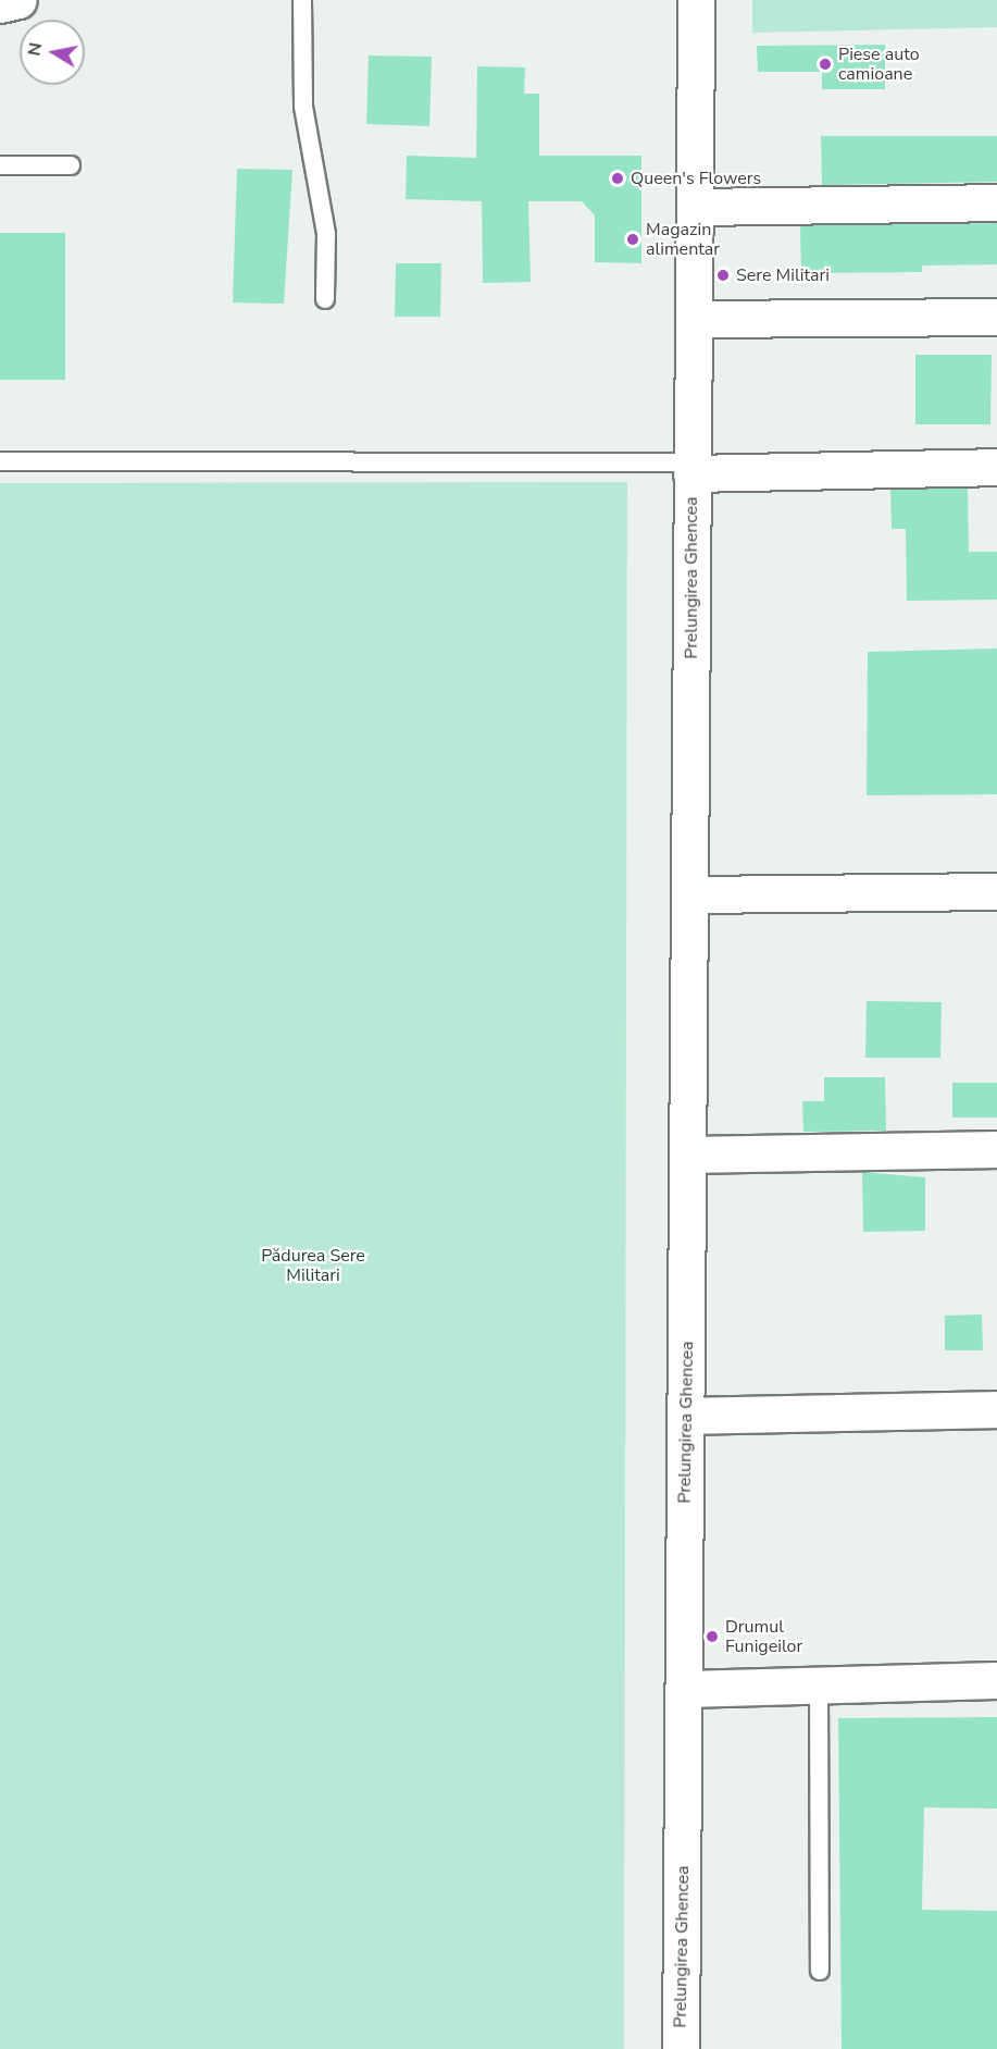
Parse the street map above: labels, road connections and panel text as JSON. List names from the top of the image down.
{
  "streets": {
    "street": ["Prelungirea Ghencea"]
  },
  "parks": ["Pădurea Sere Militari"],
  "places": [
    "Piese auto camioane",
    "Queen's Flowers",
    "Magazin alimentar",
    "Sere Militari",
    "Drumul Funigeilor"
  ],
  "north": "left"
}
